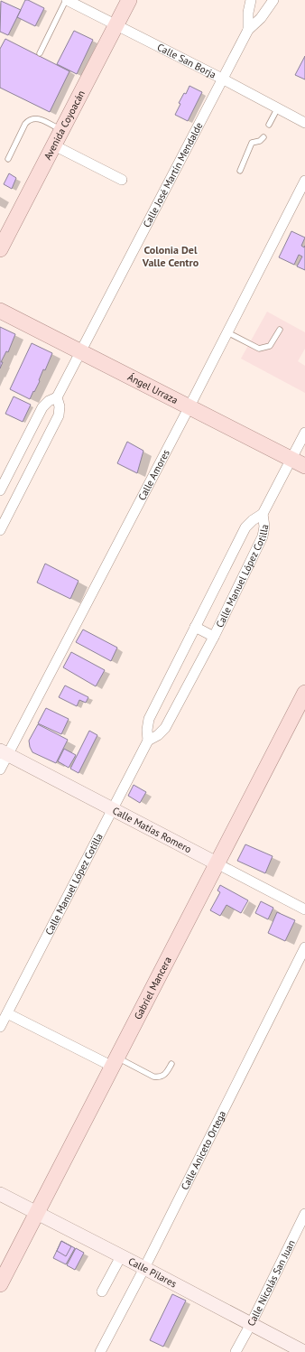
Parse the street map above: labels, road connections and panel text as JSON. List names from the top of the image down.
{
  "streets": {
    "main road": ["Avenida Coyoacán", "Ángel Urraza", "Gabriel Mancera"],
    "street": [
      "Calle San Borja",
      "Calle José Martín Mendalde",
      "Calle Amores",
      "Calle Manuel López Cotilla",
      "Calle Matías Romero",
      "Calle Aniceto Ortega",
      "Calle Pilares",
      "Calle Nicolás San Juan"
    ]
  },
  "crossings": [
    ["Calle San Borja", "Avenida Coyoacán"],
    ["Calle San Borja", "Calle José Martín Mendalde"],
    ["Calle José Martín Mendalde", "Ángel Urraza"],
    ["Ángel Urraza", "Calle Amores"],
    ["Ángel Urraza", "Calle Manuel López Cotilla"],
    ["Calle Amores", "Calle Matías Romero"],
    ["Calle Manuel López Cotilla", "Calle Matías Romero"],
    ["Calle Matías Romero", "Gabriel Mancera"],
    ["Gabriel Mancera", "Calle Pilares"],
    ["Calle Aniceto Ortega", "Calle Pilares"],
    ["Calle Pilares", "Calle Nicolás San Juan"]
  ],
  "districts": ["Colonia Del Valle Centro"]
}
